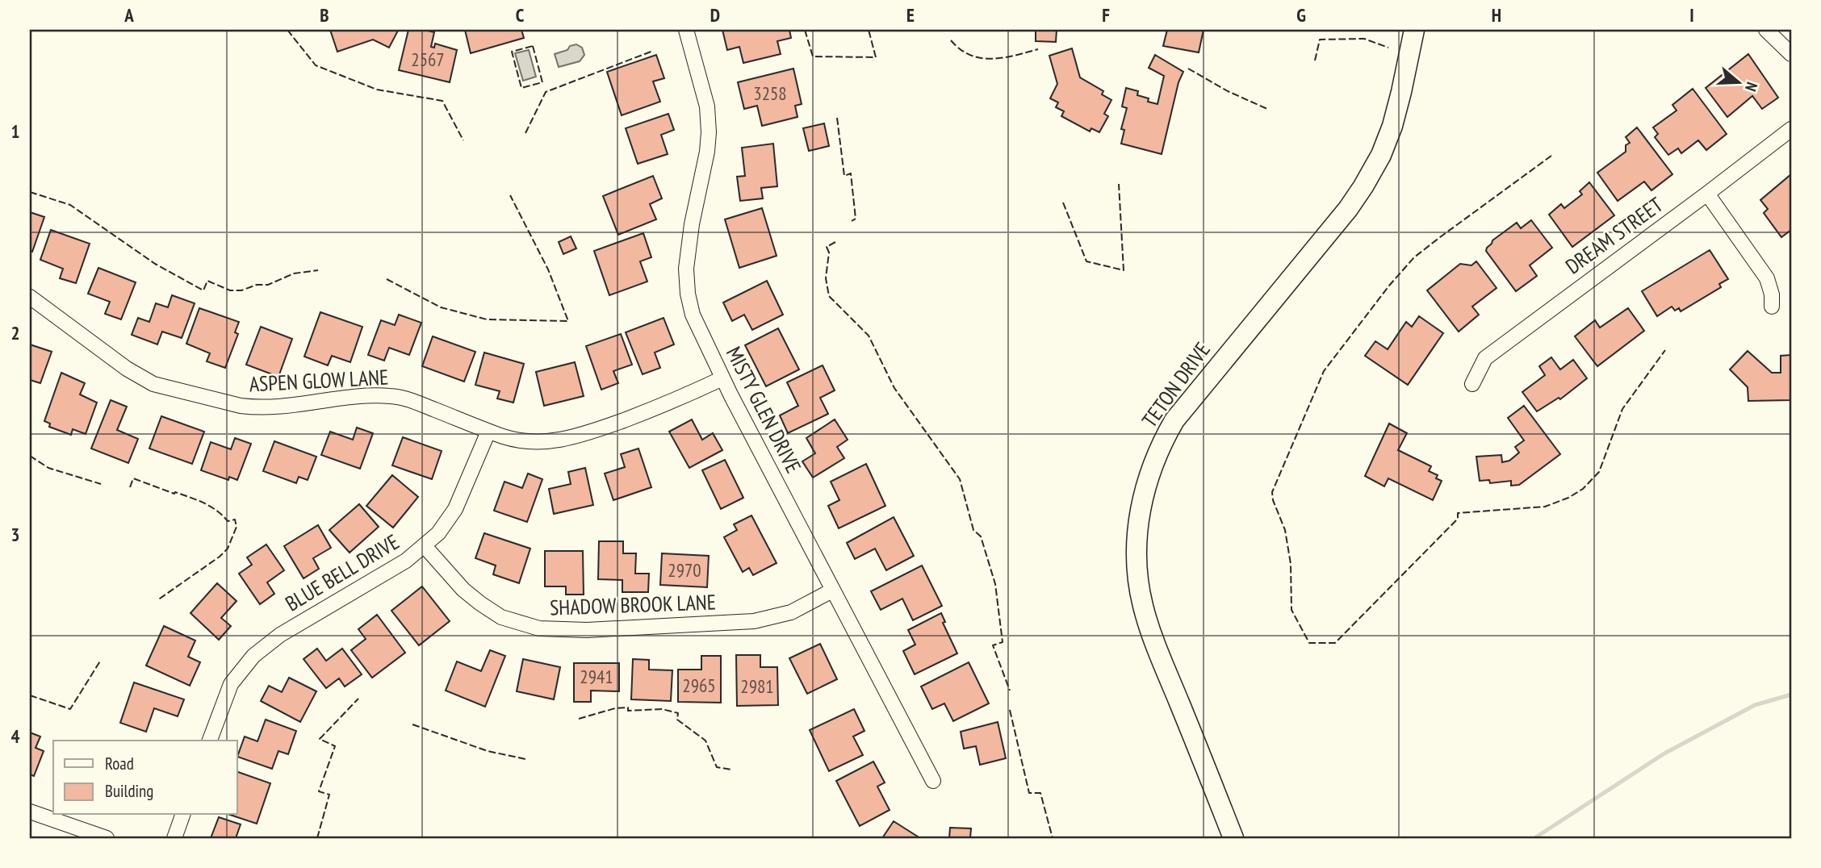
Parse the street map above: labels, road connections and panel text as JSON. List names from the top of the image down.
{
  "streets": {
    "street": [
      "DREAM STREET",
      "ASPEN GLOW LANE",
      "TETON DRIVE",
      "MISTY GLEN DRIVE",
      "BLUE BELL DRIVE",
      "SHADOW BROOK LANE"
    ]
  },
  "crossings": [
    ["ASPEN GLOW LANE", "MISTY GLEN DRIVE"],
    ["ASPEN GLOW LANE", "BLUE BELL DRIVE"],
    ["MISTY GLEN DRIVE", "SHADOW BROOK LANE"],
    ["BLUE BELL DRIVE", "SHADOW BROOK LANE"]
  ],
  "house_numbers": [
    "2567",
    "3258",
    "2970",
    "2941",
    "2965",
    "2981"
  ],
  "legend": ["Road", "Building"],
  "north": "right",
  "grid": {
    "columns": [
      "A",
      "B",
      "C",
      "D",
      "E",
      "F",
      "G",
      "H",
      "I"
    ],
    "rows": [
      "1",
      "2",
      "3",
      "4"
    ]
  }
}
